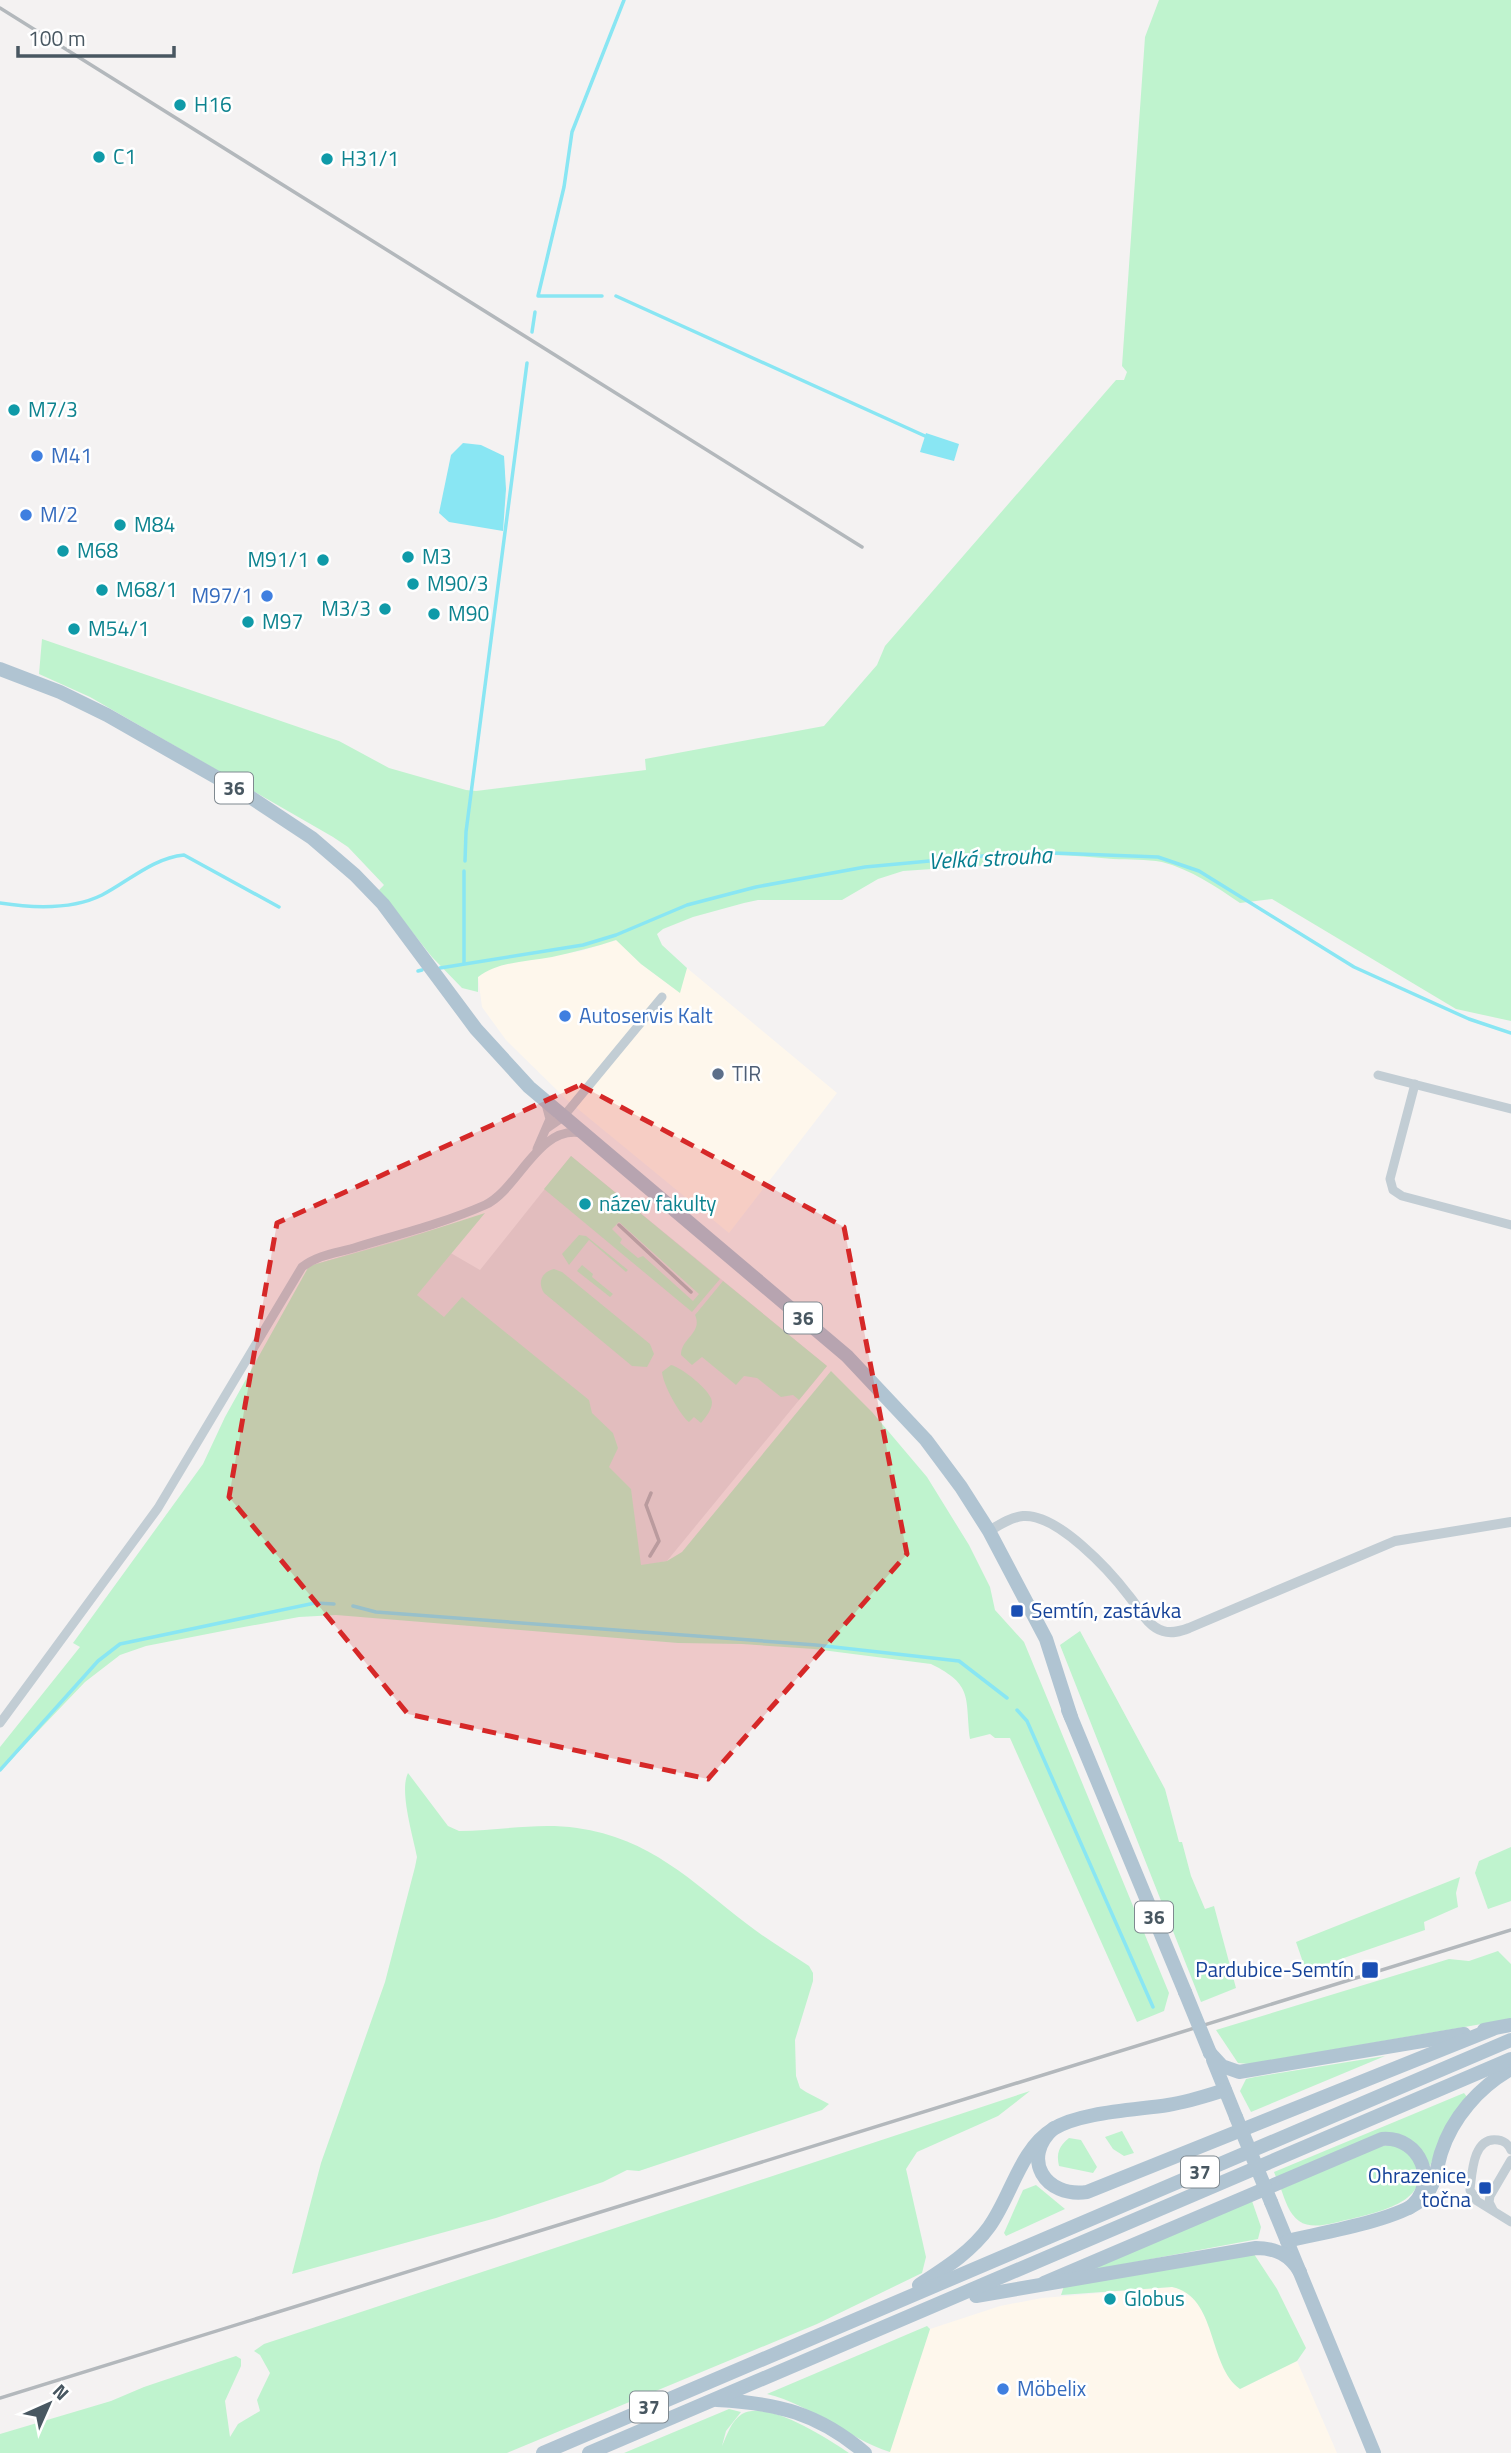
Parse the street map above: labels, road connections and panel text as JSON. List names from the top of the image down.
{
  "streets": {
    "main road": ["36", "37"]
  },
  "water": ["Velká strouha"],
  "places": {
    "other": [
      "H16",
      "C1",
      "H31/1",
      "M7/3",
      "M41",
      "M/2",
      "M84",
      "M68",
      "M3",
      "M91/1",
      "M90/3",
      "M68/1",
      "M97/1",
      "M3/3",
      "M90",
      "M97",
      "M54/1",
      "Autoservis Kalt",
      "TIR",
      "název fakulty",
      "Globus",
      "Möbelix"
    ],
    "transit": ["Semtín, zastávka", "Pardubice-Semtín", "Ohrazenice, točna"]
  },
  "scale_bar": "100 m",
  "north": "top right"
}
